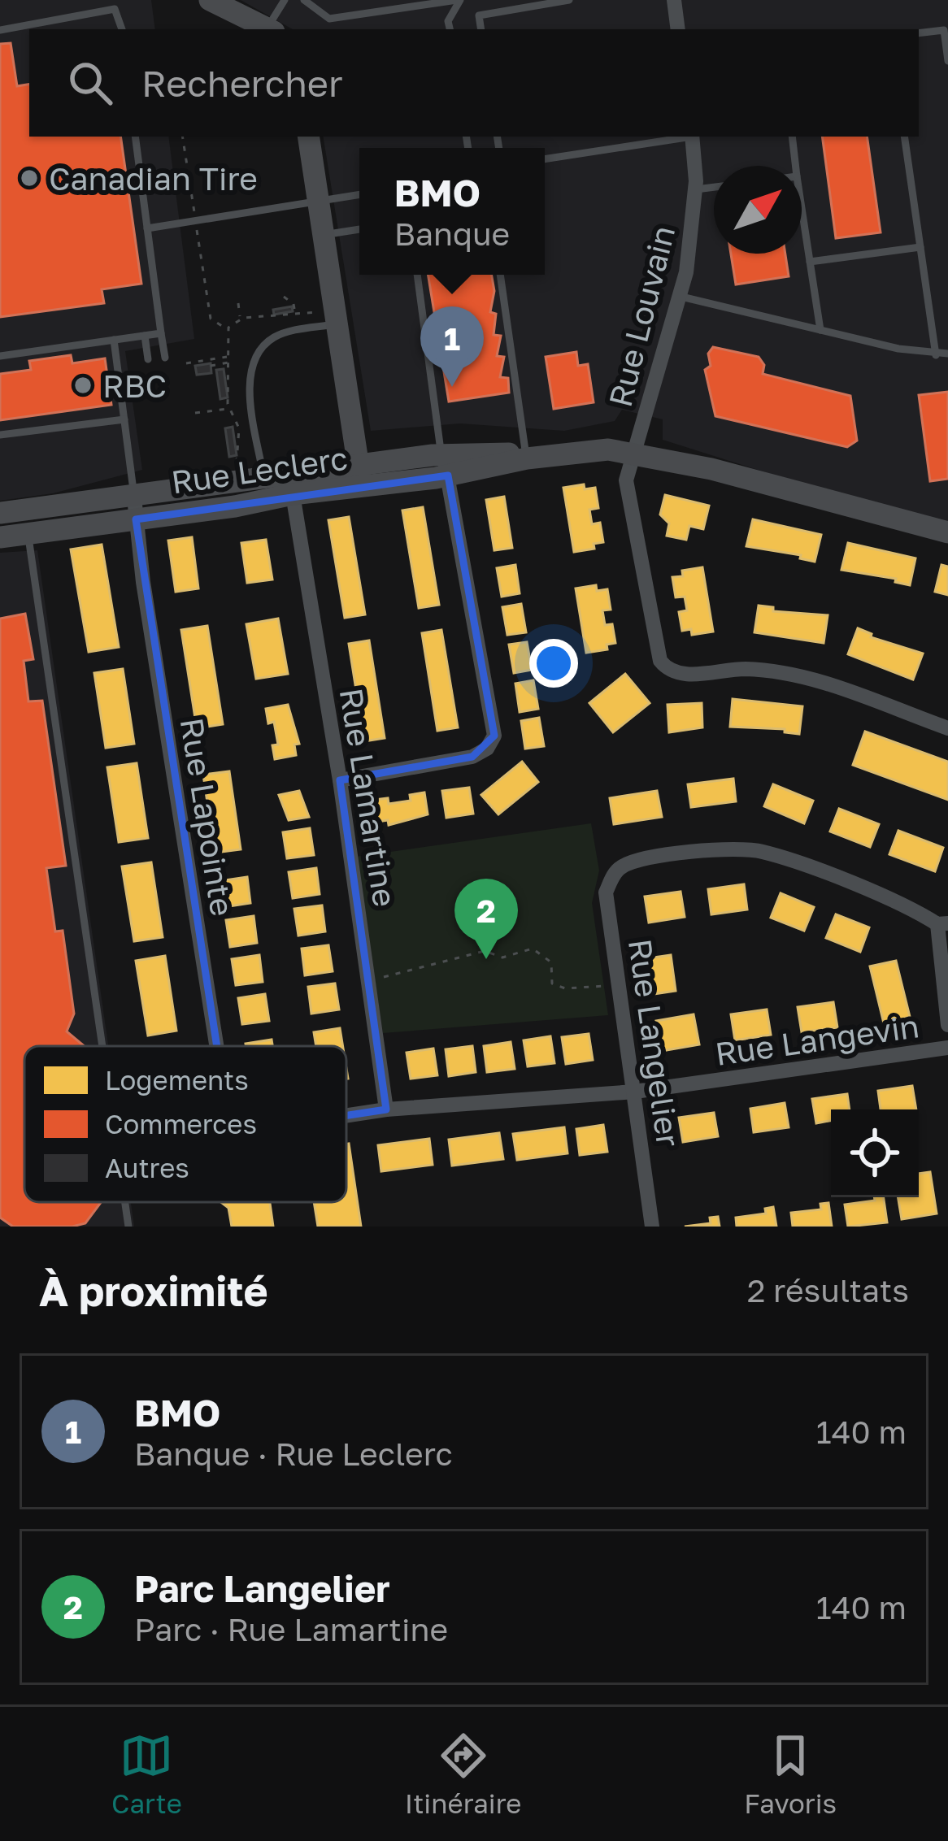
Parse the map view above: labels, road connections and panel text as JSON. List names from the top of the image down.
{
  "streets": {
    "street": [
      "Rue Louvain",
      "Rue Leclerc",
      "Rue Lamartine",
      "Rue Lapointe",
      "Rue Langevin",
      "Rue Langelier"
    ]
  },
  "crossings": [
    ["Rue Louvain", "Rue Leclerc"],
    ["Rue Leclerc", "Rue Lamartine"],
    ["Rue Leclerc", "Rue Lapointe"],
    ["Rue Lamartine", "Rue Langevin"],
    ["Rue Langevin", "Rue Langelier"]
  ],
  "places": ["Canadian Tire", "RBC"],
  "legend": ["Logements", "Commerces", "Autres"],
  "north": "top right",
  "page": {
    "search": "Rechercher",
    "popup": ["BMO", "Banque"],
    "pins": ["1", "2"],
    "heading": ["À proximité", "2 résultats"],
    "list": [
      {
        "mark": "1",
        "name": "BMO",
        "note": "Banque · Rue Leclerc",
        "value": "140 m"
      },
      {
        "mark": "2",
        "name": "Parc Langelier",
        "note": "Parc · Rue Lamartine",
        "value": "140 m"
      }
    ],
    "nav": ["Carte", "Itinéraire", "Favoris"]
  }
}
